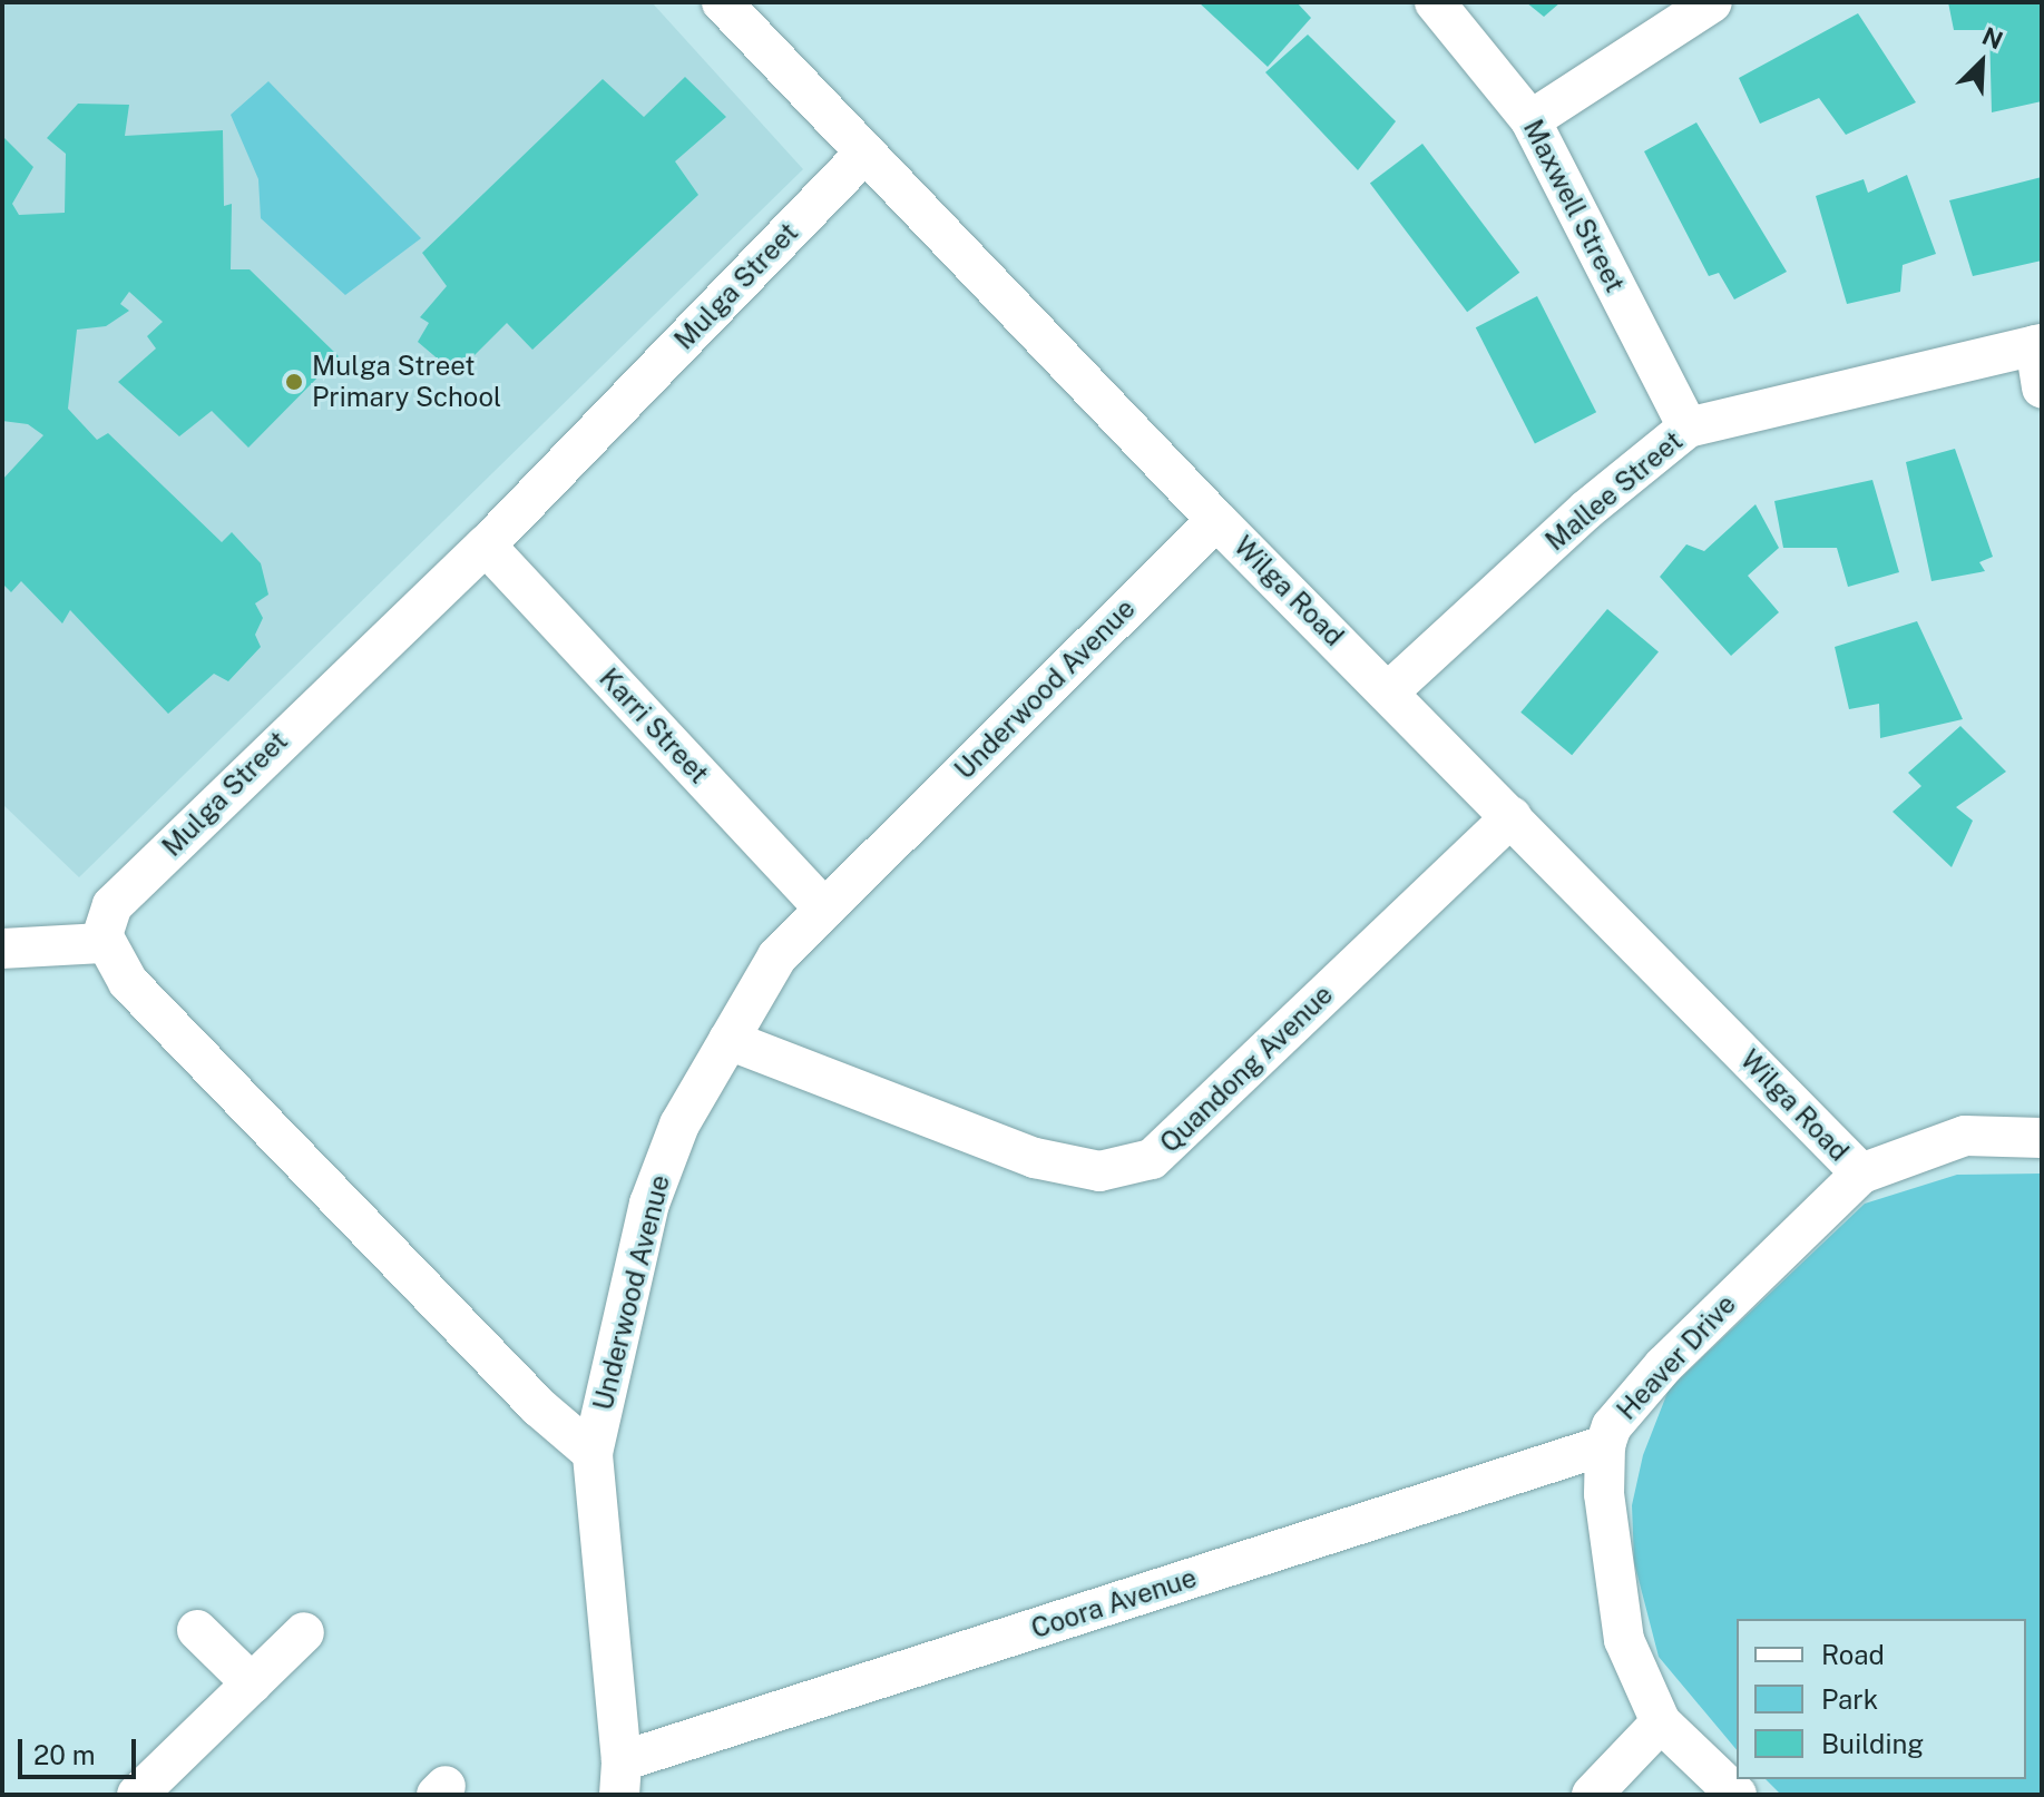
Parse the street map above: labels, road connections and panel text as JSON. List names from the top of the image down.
{
  "streets": {
    "street": [
      "Maxwell Street",
      "Mulga Street",
      "Mallee Street",
      "Wilga Road",
      "Underwood Avenue",
      "Karri Street",
      "Quandong Avenue",
      "Heaver Drive",
      "Coora Avenue"
    ]
  },
  "crossings": [
    ["Maxwell Street", "Mallee Street"],
    ["Mulga Street", "Wilga Road"],
    ["Mulga Street", "Karri Street"],
    ["Mallee Street", "Wilga Road"],
    ["Wilga Road", "Underwood Avenue"],
    ["Wilga Road", "Quandong Avenue"],
    ["Wilga Road", "Heaver Drive"],
    ["Underwood Avenue", "Karri Street"],
    ["Underwood Avenue", "Quandong Avenue"],
    ["Underwood Avenue", "Coora Avenue"],
    ["Heaver Drive", "Coora Avenue"]
  ],
  "places": ["Mulga Street Primary School"],
  "legend": ["Road", "Park", "Building"],
  "scale_bar": "20 m",
  "north": "top right"
}
